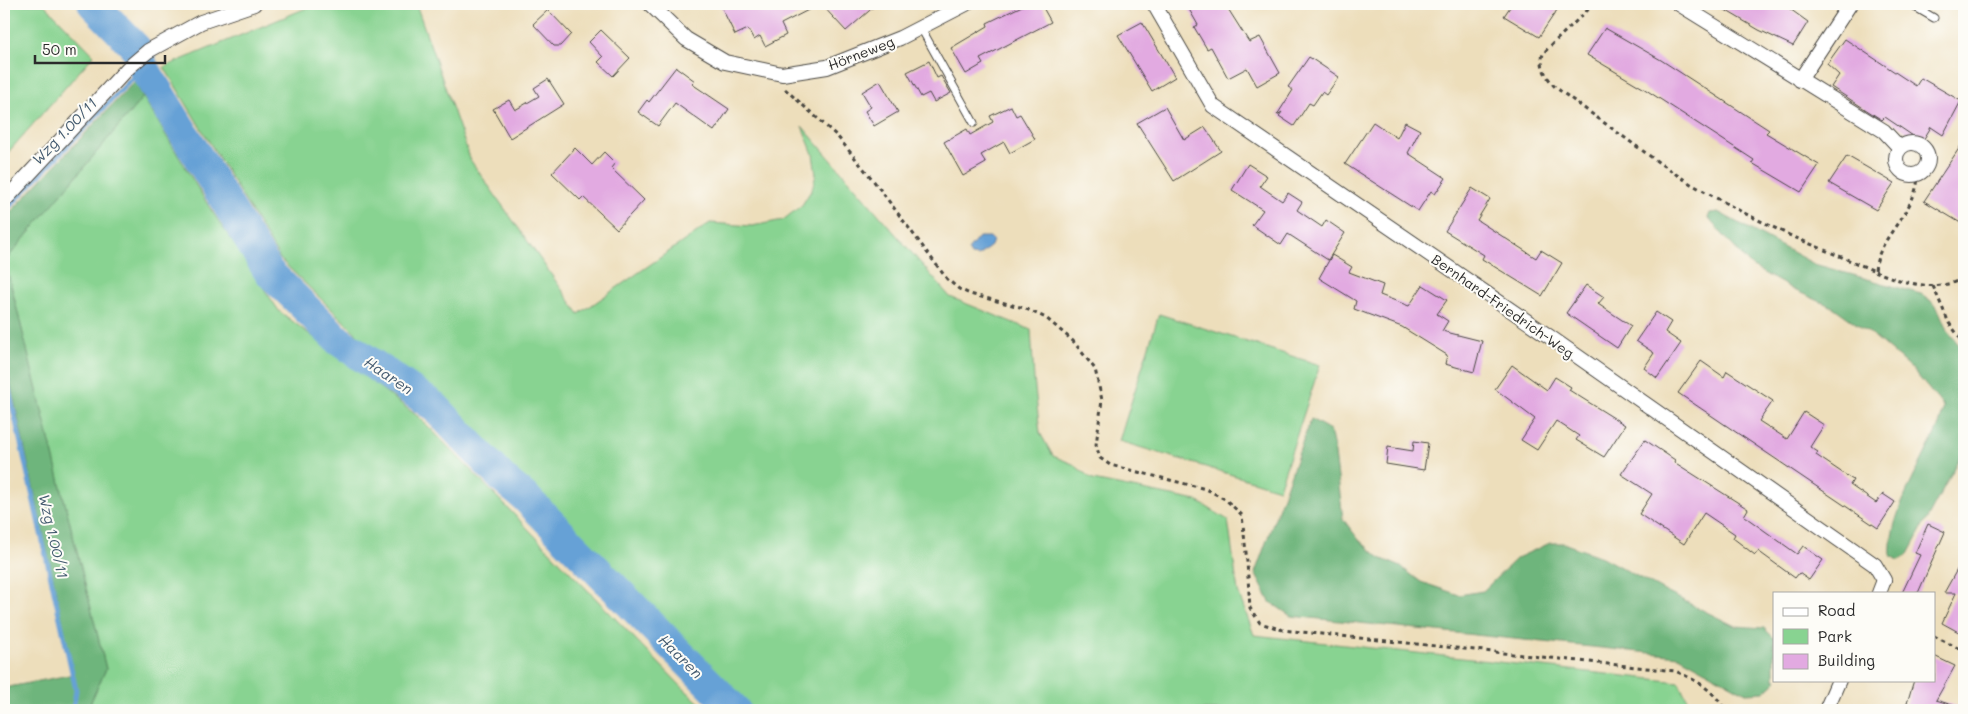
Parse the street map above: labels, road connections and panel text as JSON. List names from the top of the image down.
{
  "streets": {
    "street": ["Hörneweg", "Bernhard-Friedrich-Weg"]
  },
  "water": ["Wzg 1.00/11", "Haaren"],
  "legend": ["Road", "Park", "Building"],
  "scale_bar": "50 m"
}
